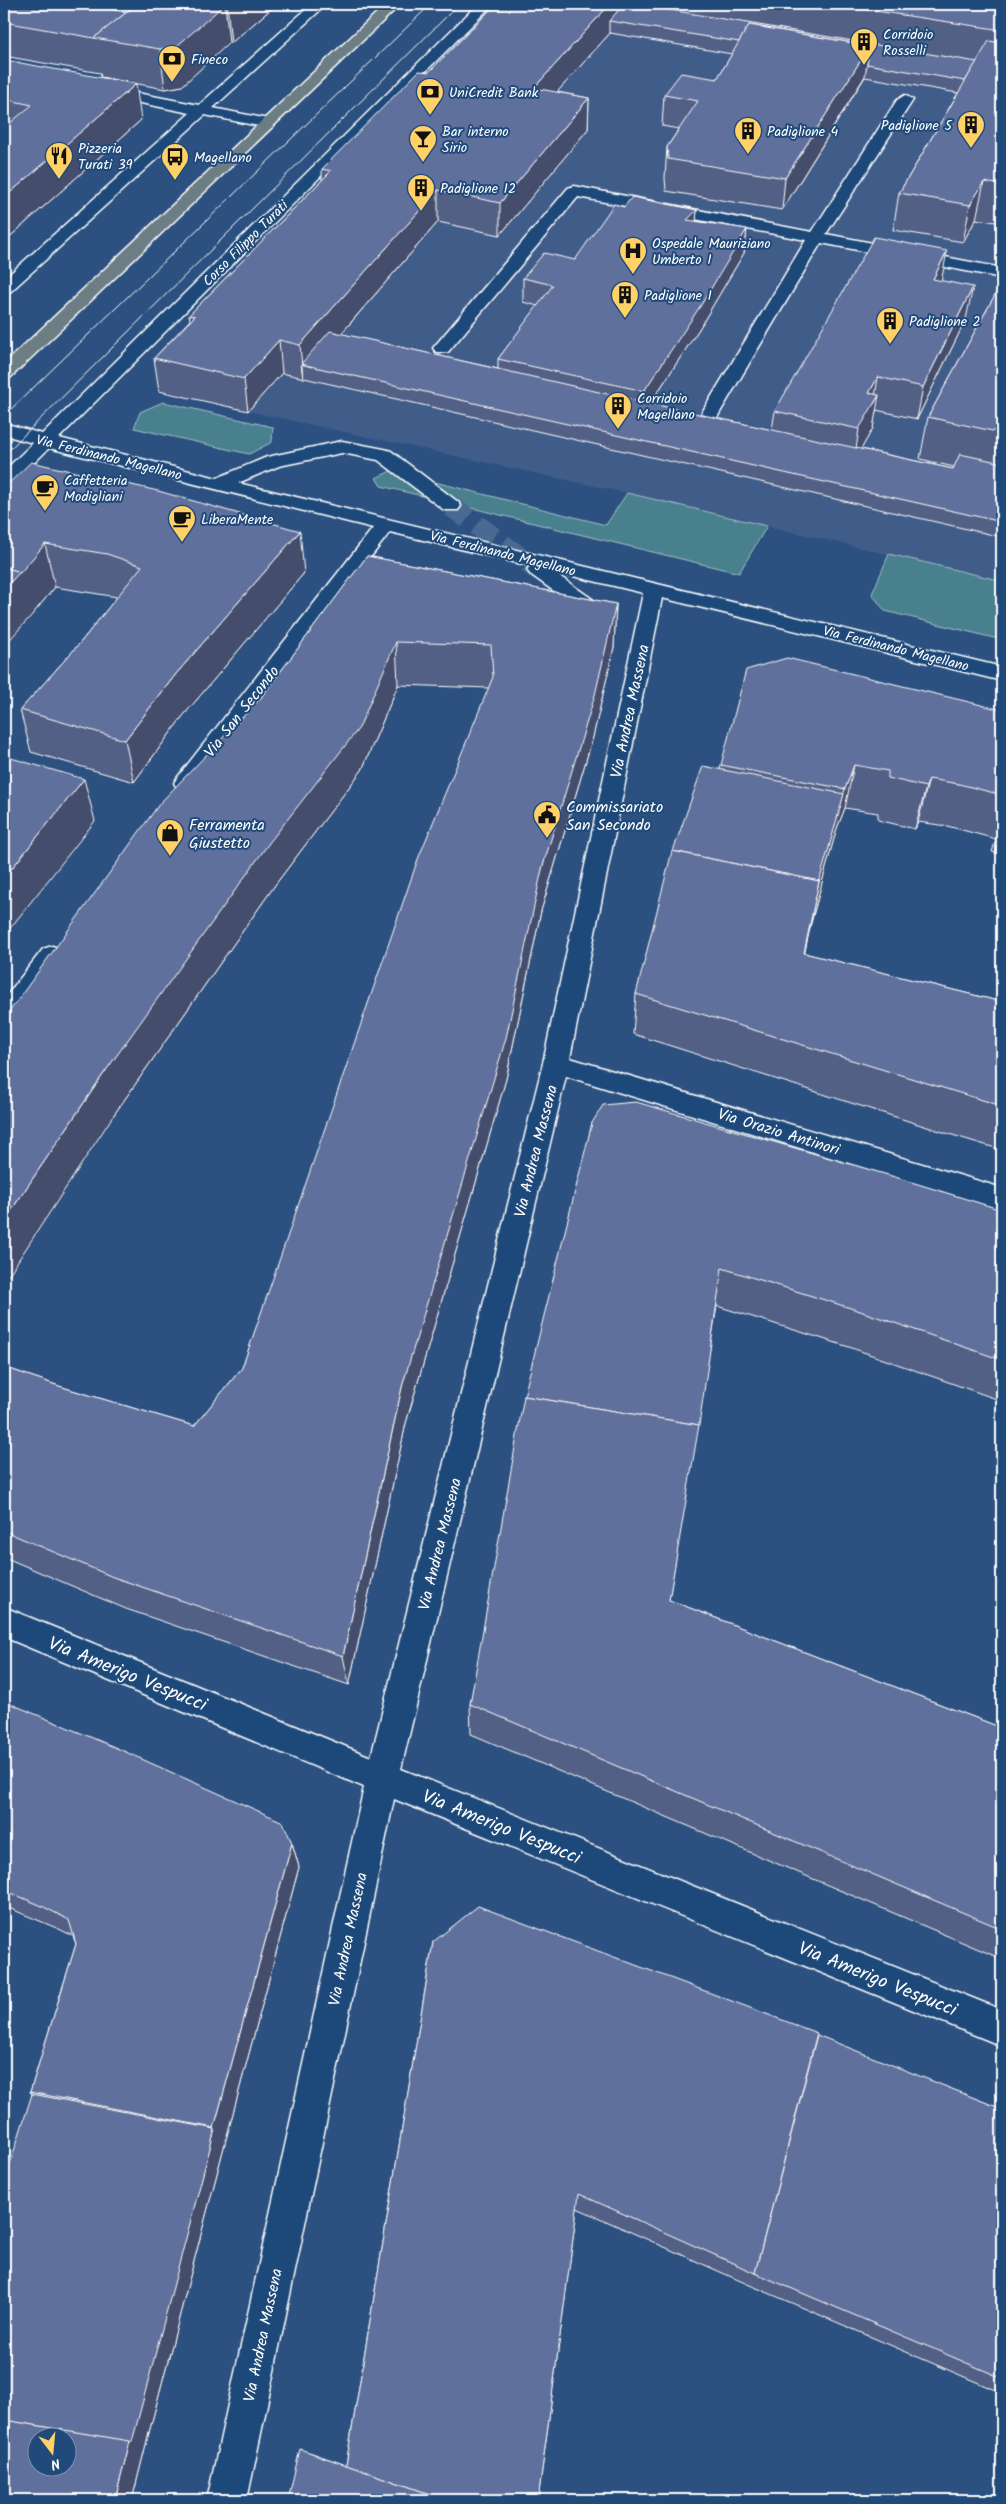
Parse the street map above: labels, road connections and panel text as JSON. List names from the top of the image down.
{
  "streets": {
    "street": [
      "Corso Filippo Turati",
      "Via Ferdinando Magellano",
      "Via San Secondo",
      "Via Andrea Massena",
      "Via Orazio Antinori",
      "Via Amerigo Vespucci"
    ]
  },
  "crossings": [
    ["Corso Filippo Turati", "Via Ferdinando Magellano"],
    ["Via Ferdinando Magellano", "Via San Secondo"],
    ["Via Ferdinando Magellano", "Via Andrea Massena"],
    ["Via Andrea Massena", "Via Orazio Antinori"],
    ["Via Andrea Massena", "Via Amerigo Vespucci"]
  ],
  "places": {
    "building": [
      "Corridoio Rosselli",
      "Padiglione 5",
      "Padiglione 4",
      "Padiglione 12",
      "Padiglione 1",
      "Padiglione 2",
      "Corridoio Magellano"
    ],
    "bank": ["Fineco", "UniCredit Bank"],
    "bar": ["Bar interno Sirio"],
    "restaurant": ["Pizzeria Turati 39"],
    "bus stop": ["Magellano"],
    "hospital": ["Ospedale Mauriziano Umberto I"],
    "cafe": ["Caffetteria Modigliani", "LiberaMente"],
    "public building": ["Commissariato San Secondo"],
    "shop": ["Ferramenta Giustetto"]
  },
  "north": "bottom"
}
